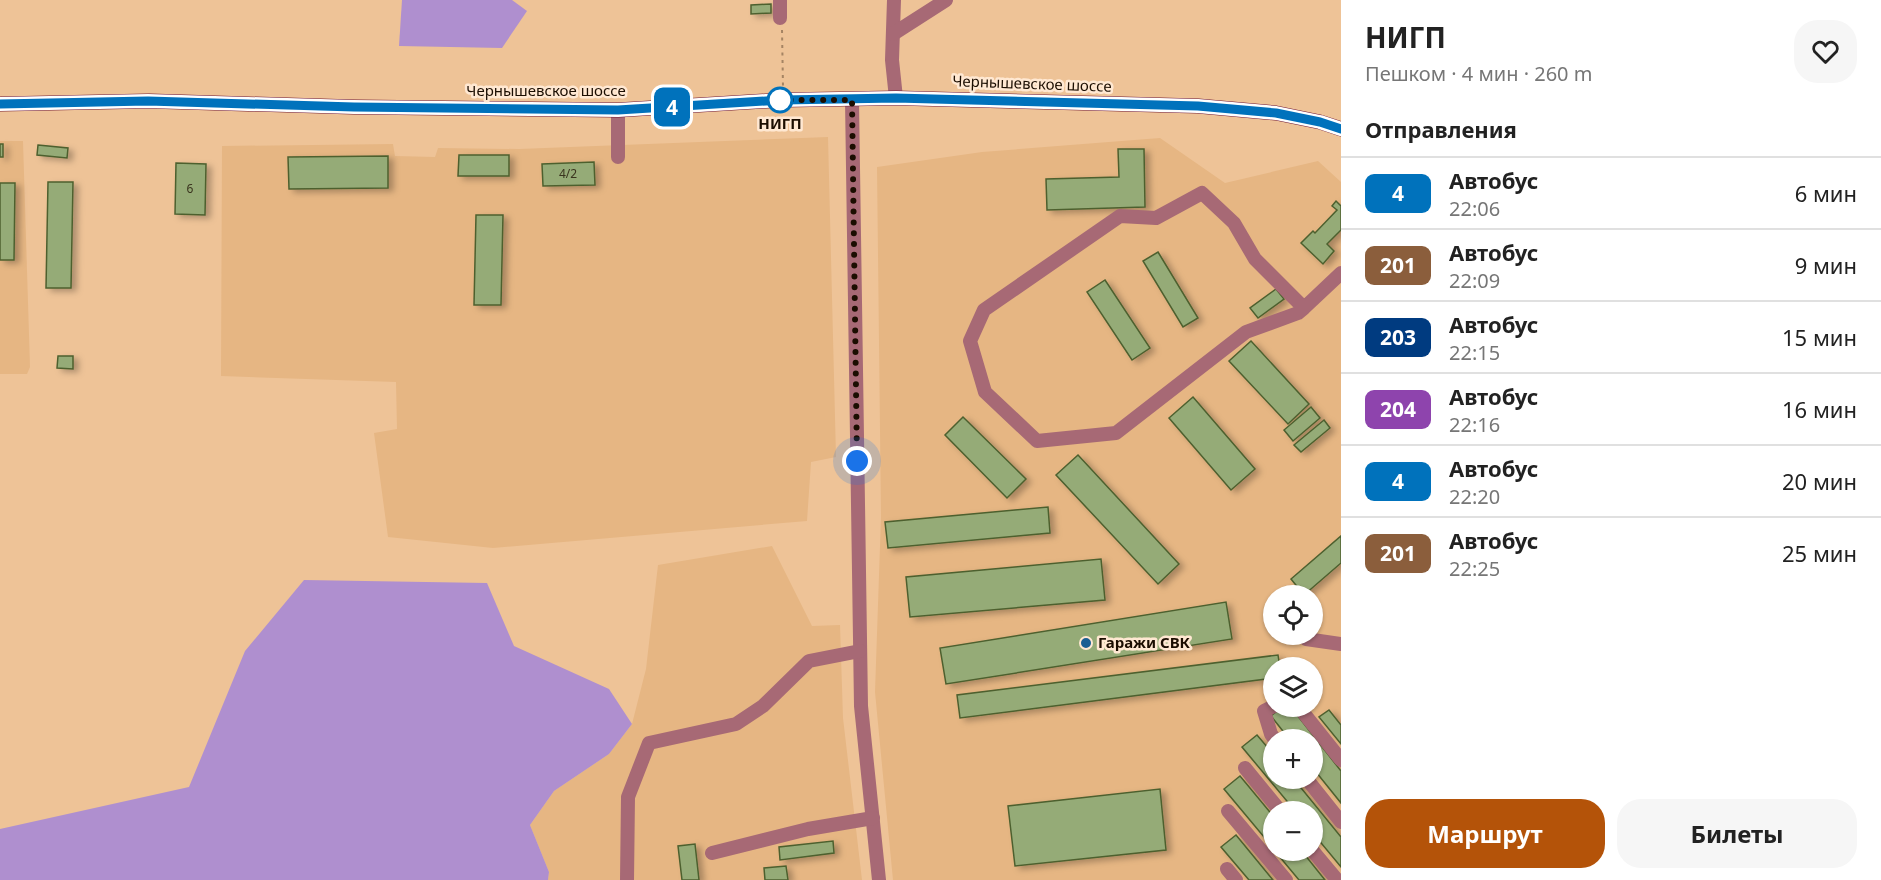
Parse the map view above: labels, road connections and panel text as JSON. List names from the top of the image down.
{
  "streets": {
    "main road": ["Чернышевское шоссе"]
  },
  "places": ["НИГП", "Гаражи СВК"],
  "lines": ["bus line 4"],
  "house_numbers": ["4/2", "6"],
  "page": {
    "on_map": "4",
    "heading": [
      ["НИГП", "Пешком · 4 мин · 260 m"],
      "Отправления"
    ],
    "list": [
      {
        "mark": "4",
        "name": "Автобус",
        "note": "22:06",
        "value": "6 мин"
      },
      {
        "mark": "201",
        "name": "Автобус",
        "note": "22:09",
        "value": "9 мин"
      },
      {
        "mark": "203",
        "name": "Автобус",
        "note": "22:15",
        "value": "15 мин"
      },
      {
        "mark": "204",
        "name": "Автобус",
        "note": "22:16",
        "value": "16 мин"
      },
      {
        "mark": "4",
        "name": "Автобус",
        "note": "22:20",
        "value": "20 мин"
      },
      {
        "mark": "201",
        "name": "Автобус",
        "note": "22:25",
        "value": "25 мин"
      }
    ],
    "map_buttons": ["+", "−"],
    "buttons": ["Маршрут", "Билеты"]
  }
}
